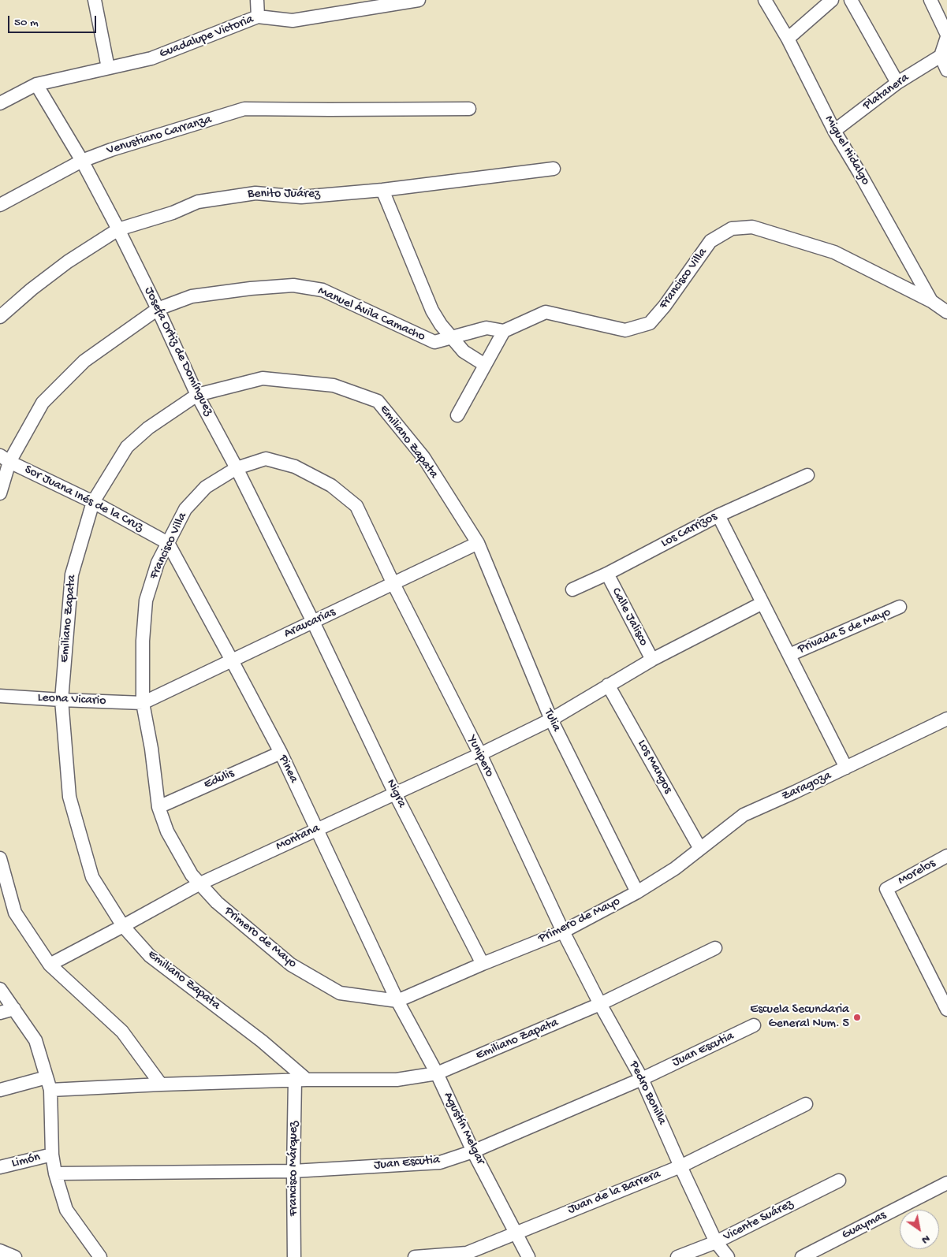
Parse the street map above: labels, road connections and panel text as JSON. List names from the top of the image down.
{
  "streets": {
    "street": [
      "Guadalupe Victoria",
      "Platanera",
      "Venustiano Carranza",
      "Miguel Hidalgo",
      "Benito Juárez",
      "Francisco Villa",
      "Manuel Ávila Camacho",
      "Josefa Ortiz de Domínguez",
      "Emiliano Zapata",
      "Sor Juana Inés de la Cruz",
      "Los Carrizos",
      "Calle Jalisco",
      "Araucarias",
      "Privada 5 de Mayo",
      "Leona Vicario",
      "Tulia",
      "Yunipero",
      "Los Mangos",
      "Pinea",
      "Edulis",
      "Zaragoza",
      "Nigra",
      "Montana",
      "Morelos",
      "Primero de Mayo",
      "Juan Escutia",
      "Pedro Bonilla",
      "Agustín Melgar",
      "Limón",
      "Francisco Márquez",
      "Juan de la Barrera",
      "Vicente Suárez",
      "Guaymas"
    ]
  },
  "crossings": [
    ["Guadalupe Victoria", "Josefa Ortiz de Domínguez"],
    ["Platanera", "Miguel Hidalgo"],
    ["Venustiano Carranza", "Josefa Ortiz de Domínguez"],
    ["Miguel Hidalgo", "Francisco Villa"],
    ["Benito Juárez", "Josefa Ortiz de Domínguez"],
    ["Francisco Villa", "Manuel Ávila Camacho"],
    ["Francisco Villa", "Josefa Ortiz de Domínguez"],
    ["Francisco Villa", "Sor Juana Inés de la Cruz"],
    ["Francisco Villa", "Araucarias"],
    ["Francisco Villa", "Leona Vicario"],
    ["Francisco Villa", "Yunipero"],
    ["Francisco Villa", "Pinea"],
    ["Francisco Villa", "Primero de Mayo"],
    ["Manuel Ávila Camacho", "Josefa Ortiz de Domínguez"],
    ["Manuel Ávila Camacho", "Sor Juana Inés de la Cruz"],
    ["Josefa Ortiz de Domínguez", "Emiliano Zapata"],
    ["Josefa Ortiz de Domínguez", "Araucarias"],
    ["Josefa Ortiz de Domínguez", "Nigra"],
    ["Emiliano Zapata", "Sor Juana Inés de la Cruz"],
    ["Emiliano Zapata", "Araucarias"],
    ["Emiliano Zapata", "Leona Vicario"],
    ["Emiliano Zapata", "Tulia"],
    ["Emiliano Zapata", "Montana"],
    ["Emiliano Zapata", "Pedro Bonilla"],
    ["Emiliano Zapata", "Agustín Melgar"],
    ["Emiliano Zapata", "Francisco Márquez"],
    ["Sor Juana Inés de la Cruz", "Pinea"],
    ["Los Carrizos", "Calle Jalisco"],
    ["Calle Jalisco", "Montana"],
    ["Araucarias", "Leona Vicario"],
    ["Araucarias", "Tulia"],
    ["Araucarias", "Yunipero"],
    ["Araucarias", "Pinea"],
    ["Araucarias", "Nigra"],
    ["Araucarias", "Primero de Mayo"],
    ["Leona Vicario", "Primero de Mayo"],
    ["Tulia", "Montana"],
    ["Tulia", "Primero de Mayo"],
    ["Yunipero", "Montana"],
    ["Yunipero", "Primero de Mayo"],
    ["Yunipero", "Pedro Bonilla"],
    ["Los Mangos", "Zaragoza"],
    ["Los Mangos", "Montana"],
    ["Pinea", "Edulis"],
    ["Pinea", "Montana"],
    ["Pinea", "Primero de Mayo"],
    ["Pinea", "Agustín Melgar"],
    ["Edulis", "Primero de Mayo"],
    ["Zaragoza", "Primero de Mayo"],
    ["Nigra", "Montana"],
    ["Nigra", "Primero de Mayo"],
    ["Montana", "Primero de Mayo"],
    ["Primero de Mayo", "Pedro Bonilla"],
    ["Primero de Mayo", "Agustín Melgar"],
    ["Juan Escutia", "Pedro Bonilla"],
    ["Juan Escutia", "Agustín Melgar"],
    ["Juan Escutia", "Francisco Márquez"],
    ["Pedro Bonilla", "Juan de la Barrera"],
    ["Pedro Bonilla", "Vicente Suárez"],
    ["Agustín Melgar", "Juan de la Barrera"]
  ],
  "places": ["Escuela Secundaria General Num. 5"],
  "scale_bar": "50 m",
  "north": "bottom right"
}
